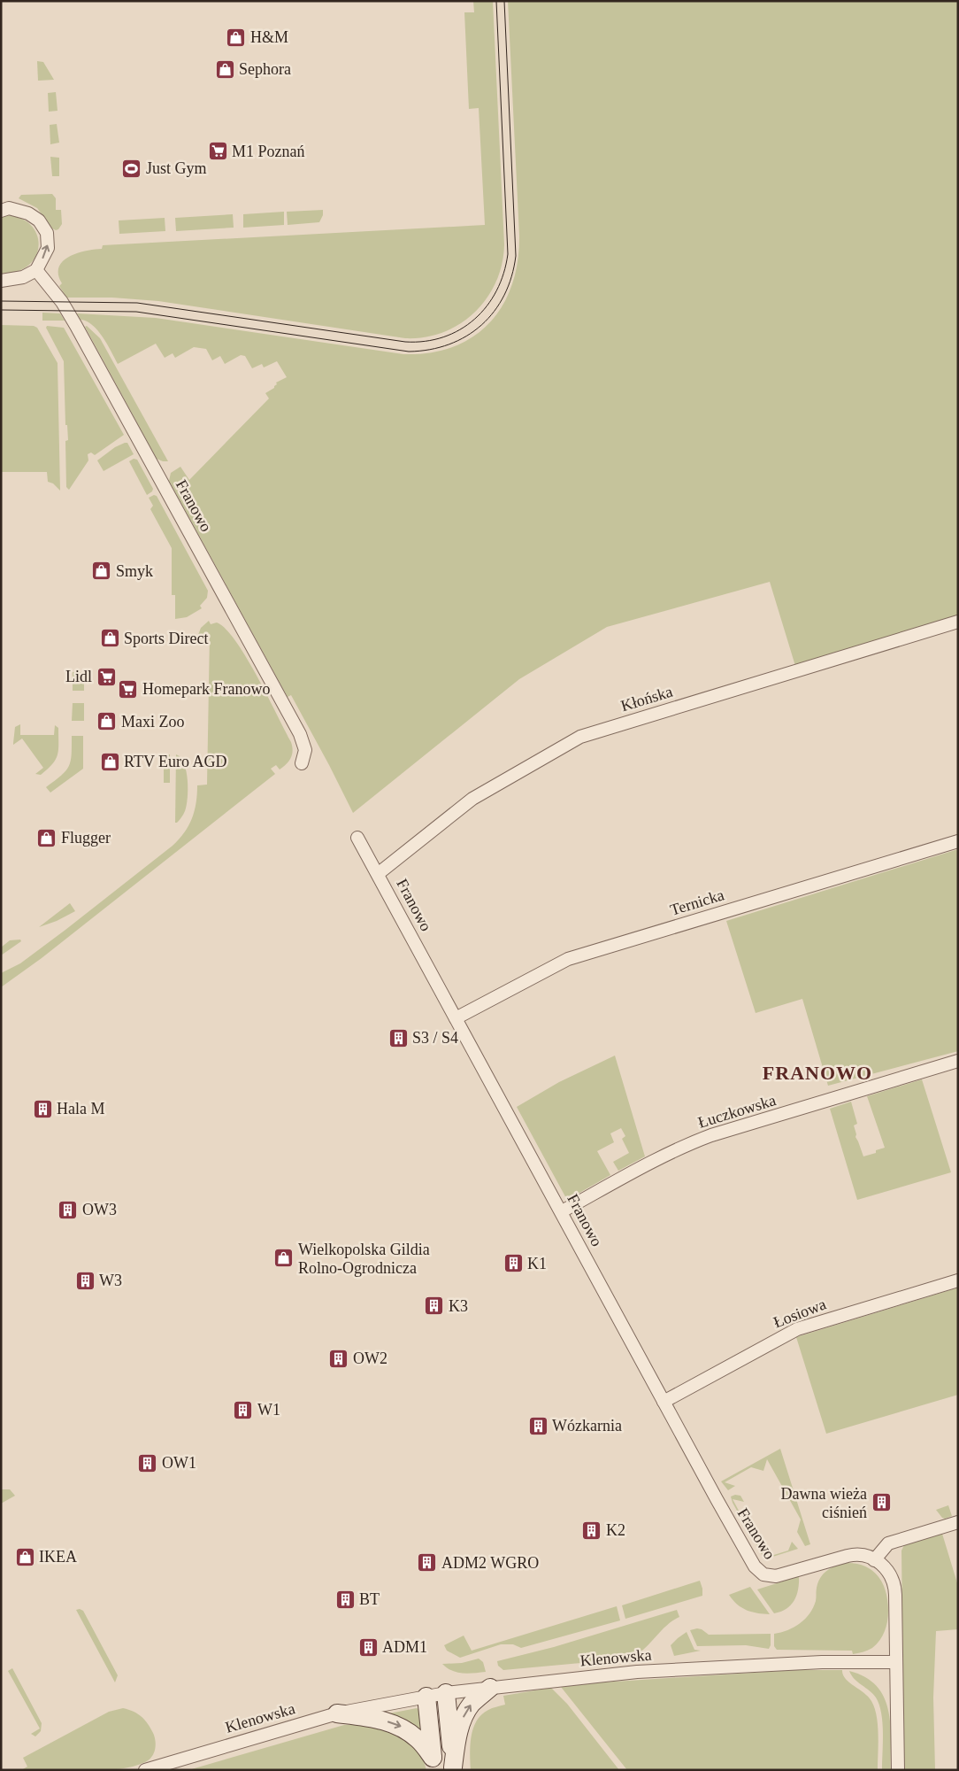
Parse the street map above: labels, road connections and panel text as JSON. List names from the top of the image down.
{
  "streets": {
    "street": [
      "Franowo",
      "Kłońska",
      "Ternicka",
      "Łuczkowska",
      "Łosiowa",
      "Klenowska"
    ]
  },
  "crossings": [
    ["Franowo", "Kłońska"],
    ["Franowo", "Ternicka"],
    ["Franowo", "Łuczkowska"],
    ["Franowo", "Łosiowa"]
  ],
  "districts": ["FRANOWO"],
  "places": {
    "shop": [
      "H&M",
      "Sephora",
      "Smyk",
      "Sports Direct",
      "Maxi Zoo",
      "RTV Euro AGD",
      "Flugger",
      "Wielkopolska Gildia Rolno-Ogrodnicza",
      "IKEA"
    ],
    "supermarket": ["M1 Poznań", "Lidl", "Homepark Franowo"],
    "sports": ["Just Gym"],
    "building": [
      "S3 / S4",
      "Hala M",
      "OW3",
      "K1",
      "W3",
      "K3",
      "OW2",
      "W1",
      "Wózkarnia",
      "OW1",
      "Dawna wieża ciśnień",
      "K2",
      "ADM2 WGRO",
      "BT",
      "ADM1"
    ]
  }
}
